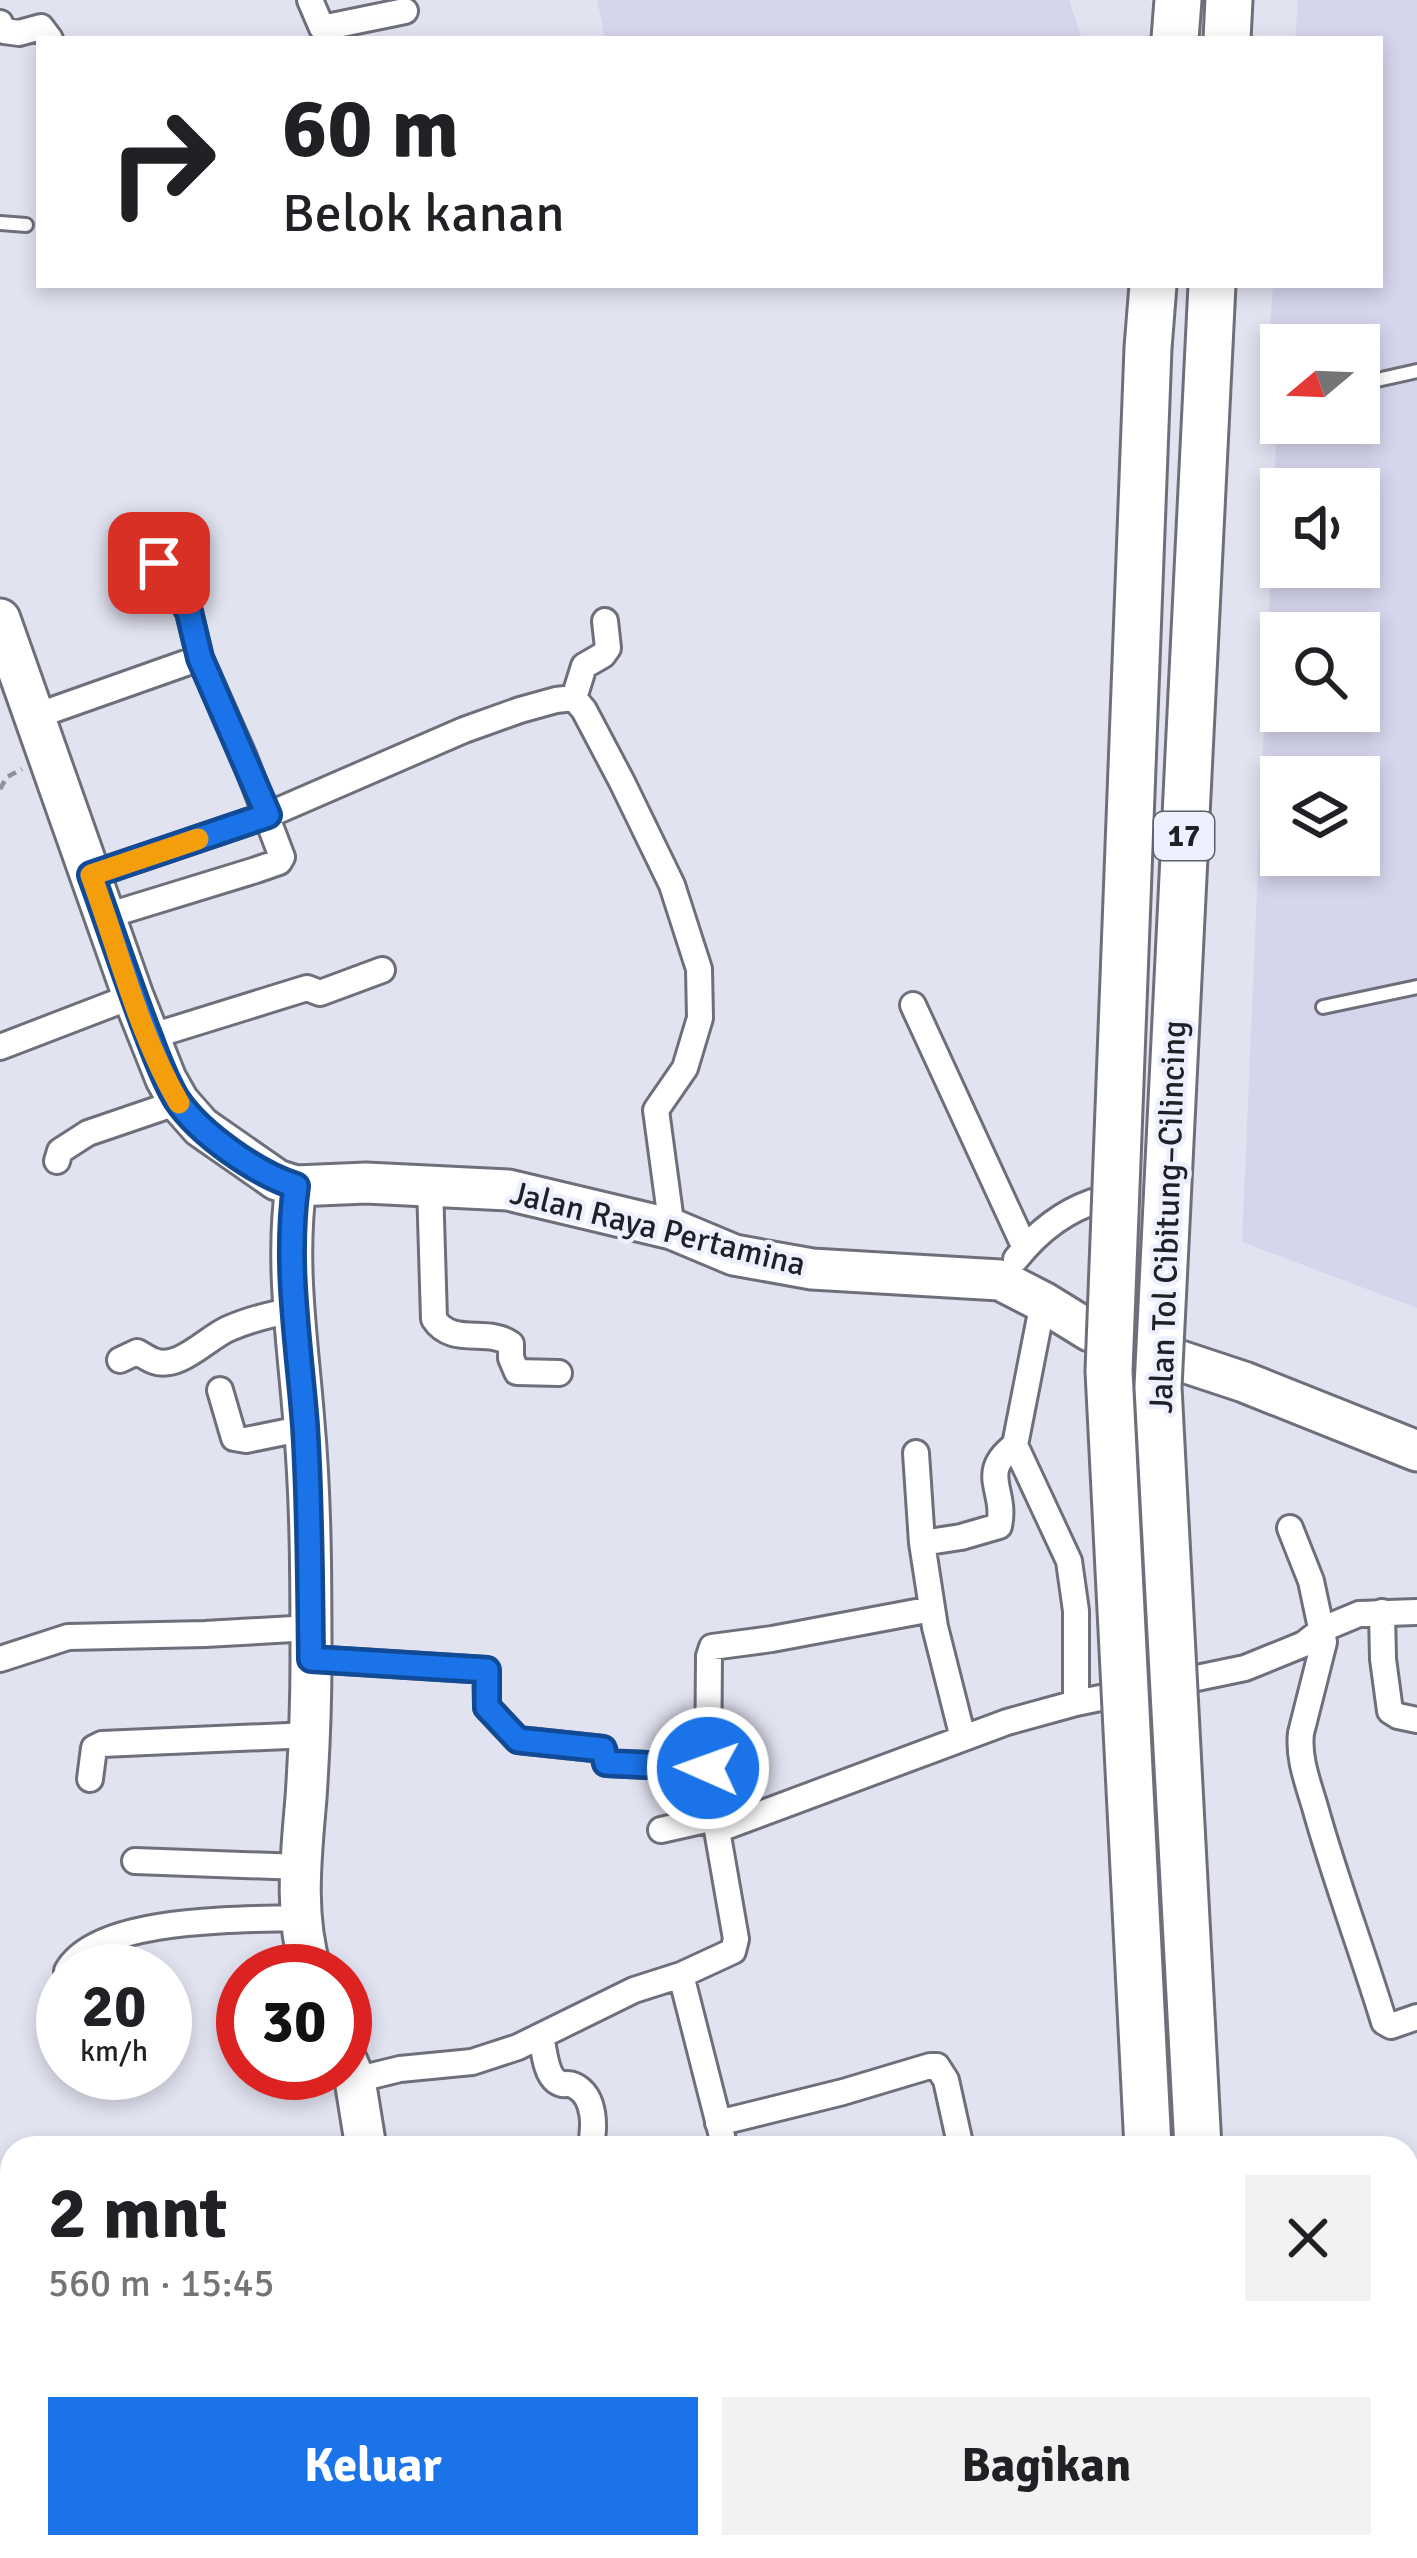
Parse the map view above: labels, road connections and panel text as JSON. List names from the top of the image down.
{
  "streets": {
    "highway": ["17", "Jalan Tol Cibitung–Cilincing"],
    "main road": ["Jalan Raya Pertamina"]
  },
  "north": "left",
  "page": {
    "turn": ["60 m", "Belok kanan"],
    "speed": "20 km/h",
    "limit": "30",
    "heading": ["2 mnt", "560 m · 15:45"],
    "buttons": ["Keluar", "Bagikan"]
  }
}
